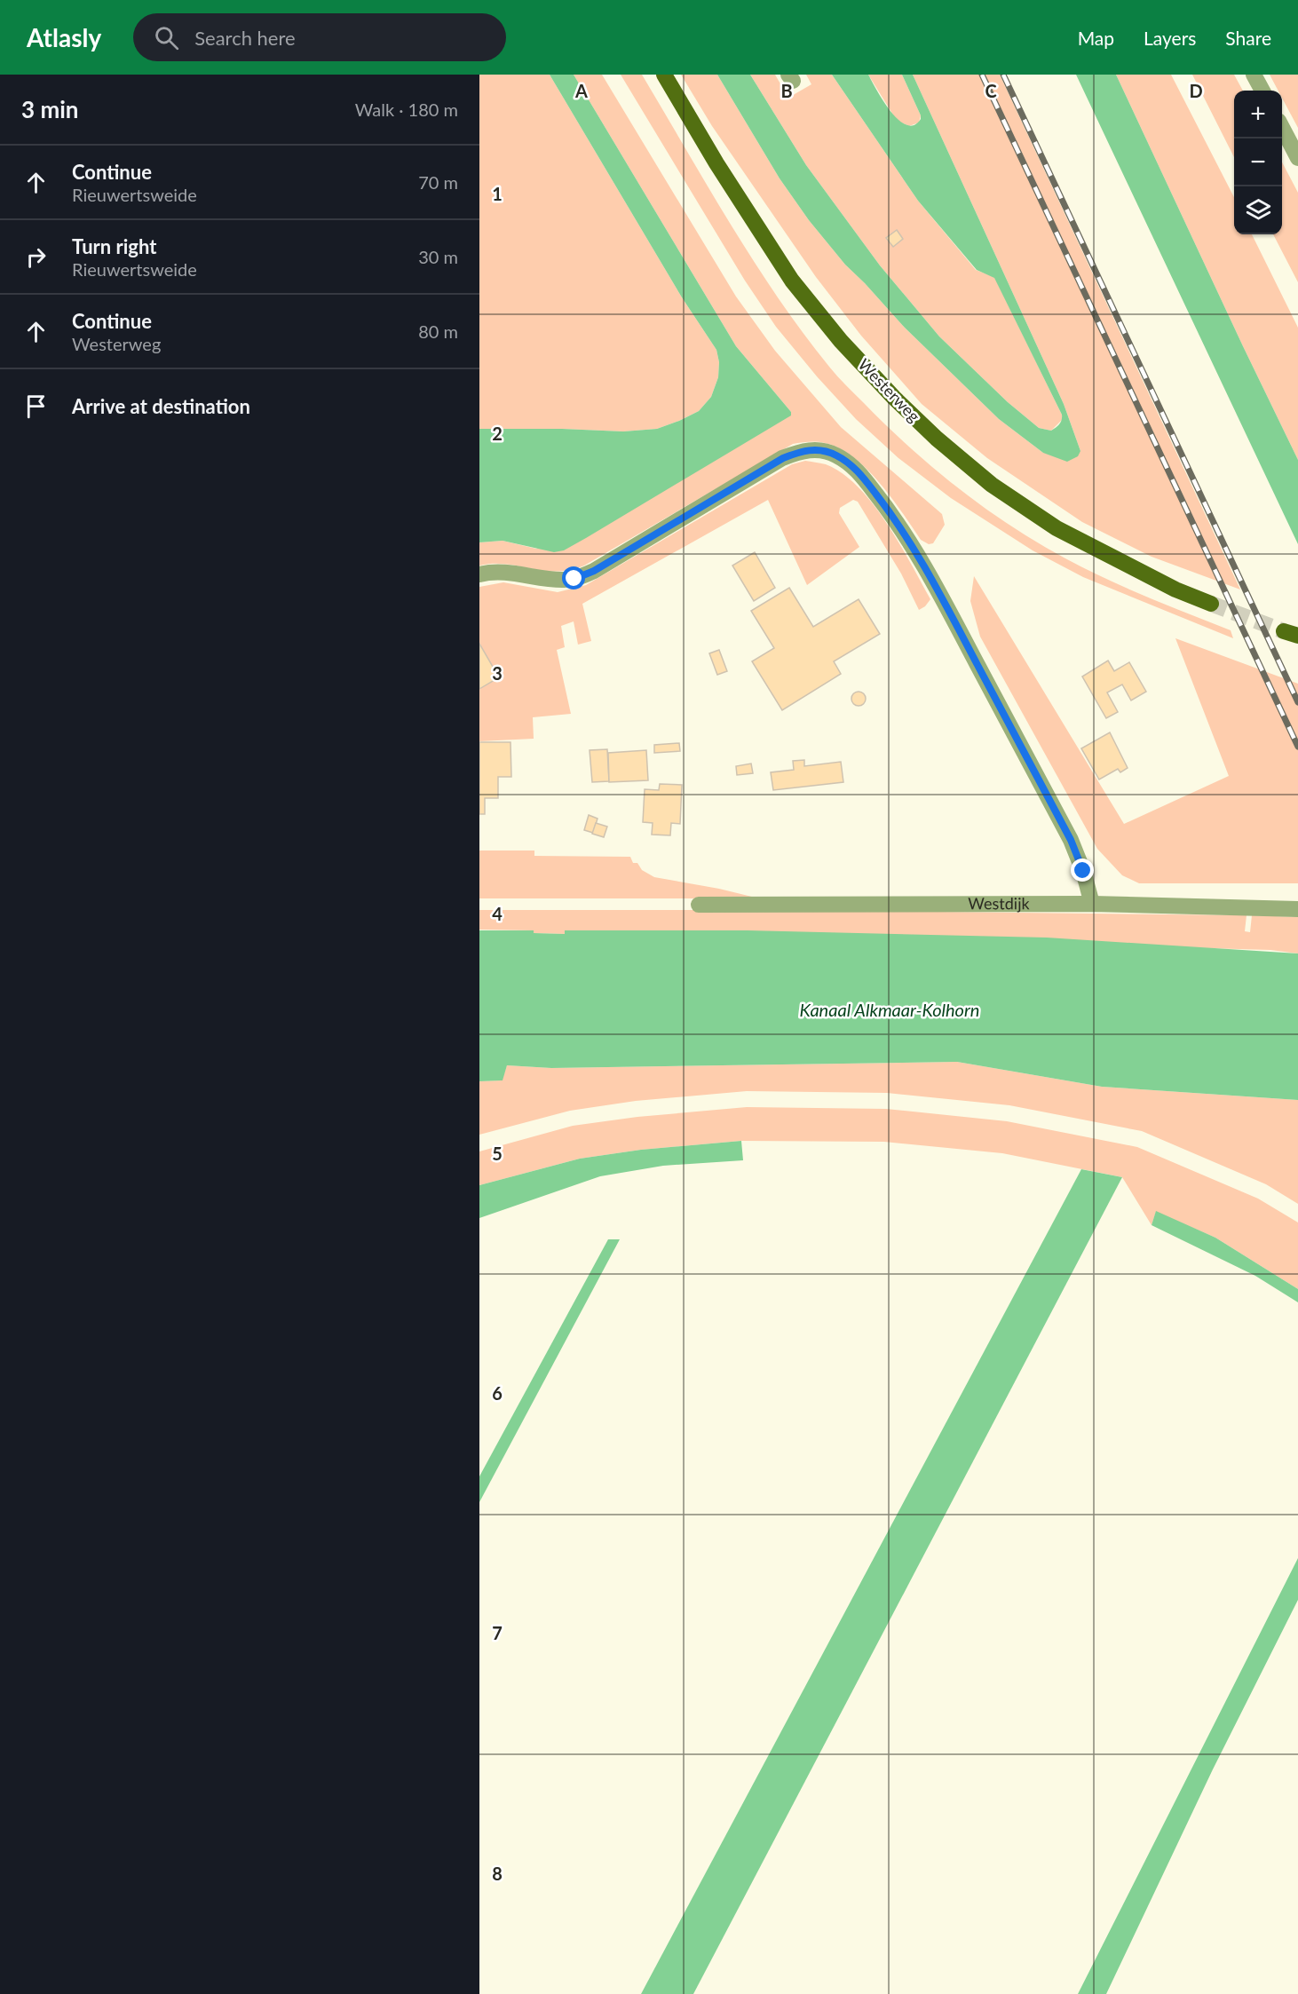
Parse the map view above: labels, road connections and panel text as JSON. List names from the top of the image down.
{
  "streets": {
    "main road": ["Westerweg"],
    "street": ["Westdijk"]
  },
  "water": ["Kanaal Alkmaar-Kolhorn"],
  "page": {
    "header": "Atlasly",
    "search": "Search here",
    "nav": ["Map", "Layers", "Share"],
    "heading": ["3 min", "Walk · 180 m"],
    "map_buttons": ["+", "−"],
    "list": [
      ["Continue", "Rieuwertsweide", "70 m"],
      ["Turn right", "Rieuwertsweide", "30 m"],
      ["Continue", "Westerweg", "80 m"],
      "Arrive at destination"
    ]
  },
  "grid": {
    "columns": [
      "A",
      "B",
      "C",
      "D"
    ],
    "rows": [
      "1",
      "2",
      "3",
      "4",
      "5",
      "6",
      "7",
      "8"
    ]
  }
}
